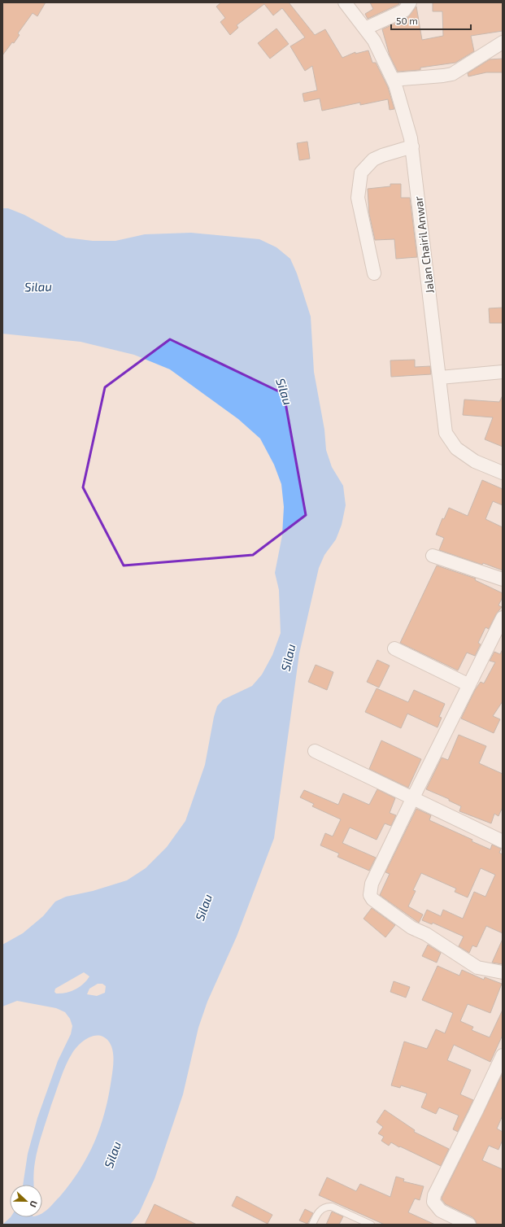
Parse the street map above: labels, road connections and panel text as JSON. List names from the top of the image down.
{
  "streets": {
    "street": ["Jalan Chairil Anwar"]
  },
  "water": ["Silau"],
  "scale_bar": "50 m",
  "north": "right"
}
